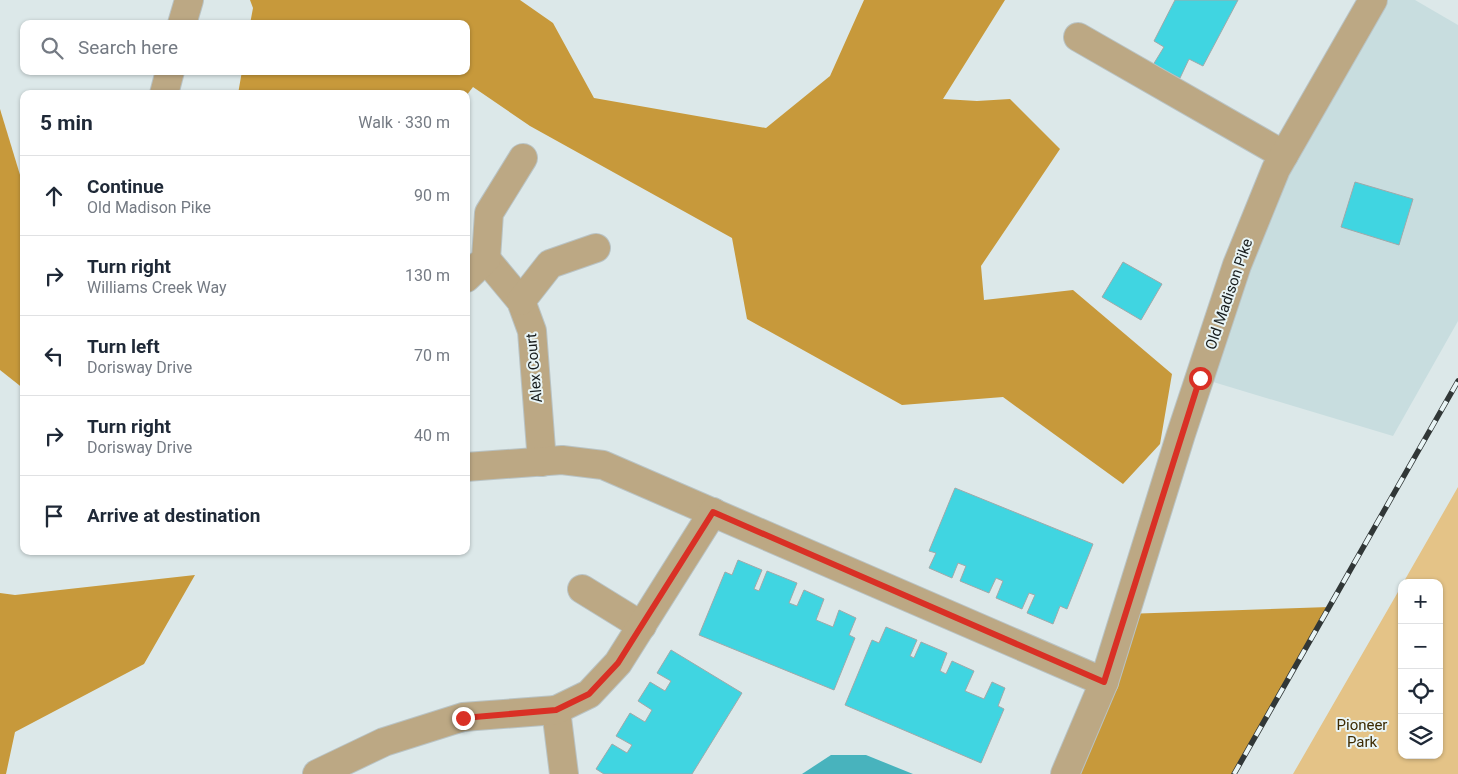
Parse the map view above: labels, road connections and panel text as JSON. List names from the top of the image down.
{
  "streets": {
    "street": ["Old Madison Pike", "Alex Court"]
  },
  "parks": ["Pioneer Park"],
  "page": {
    "search": "Search here",
    "heading": ["5 min", "Walk · 330 m"],
    "list": [
      ["Continue", "Old Madison Pike", "90 m"],
      ["Turn right", "Williams Creek Way", "130 m"],
      ["Turn left", "Dorisway Drive", "70 m"],
      ["Turn right", "Dorisway Drive", "40 m"],
      "Arrive at destination"
    ],
    "map_buttons": ["+", "−"]
  }
}
